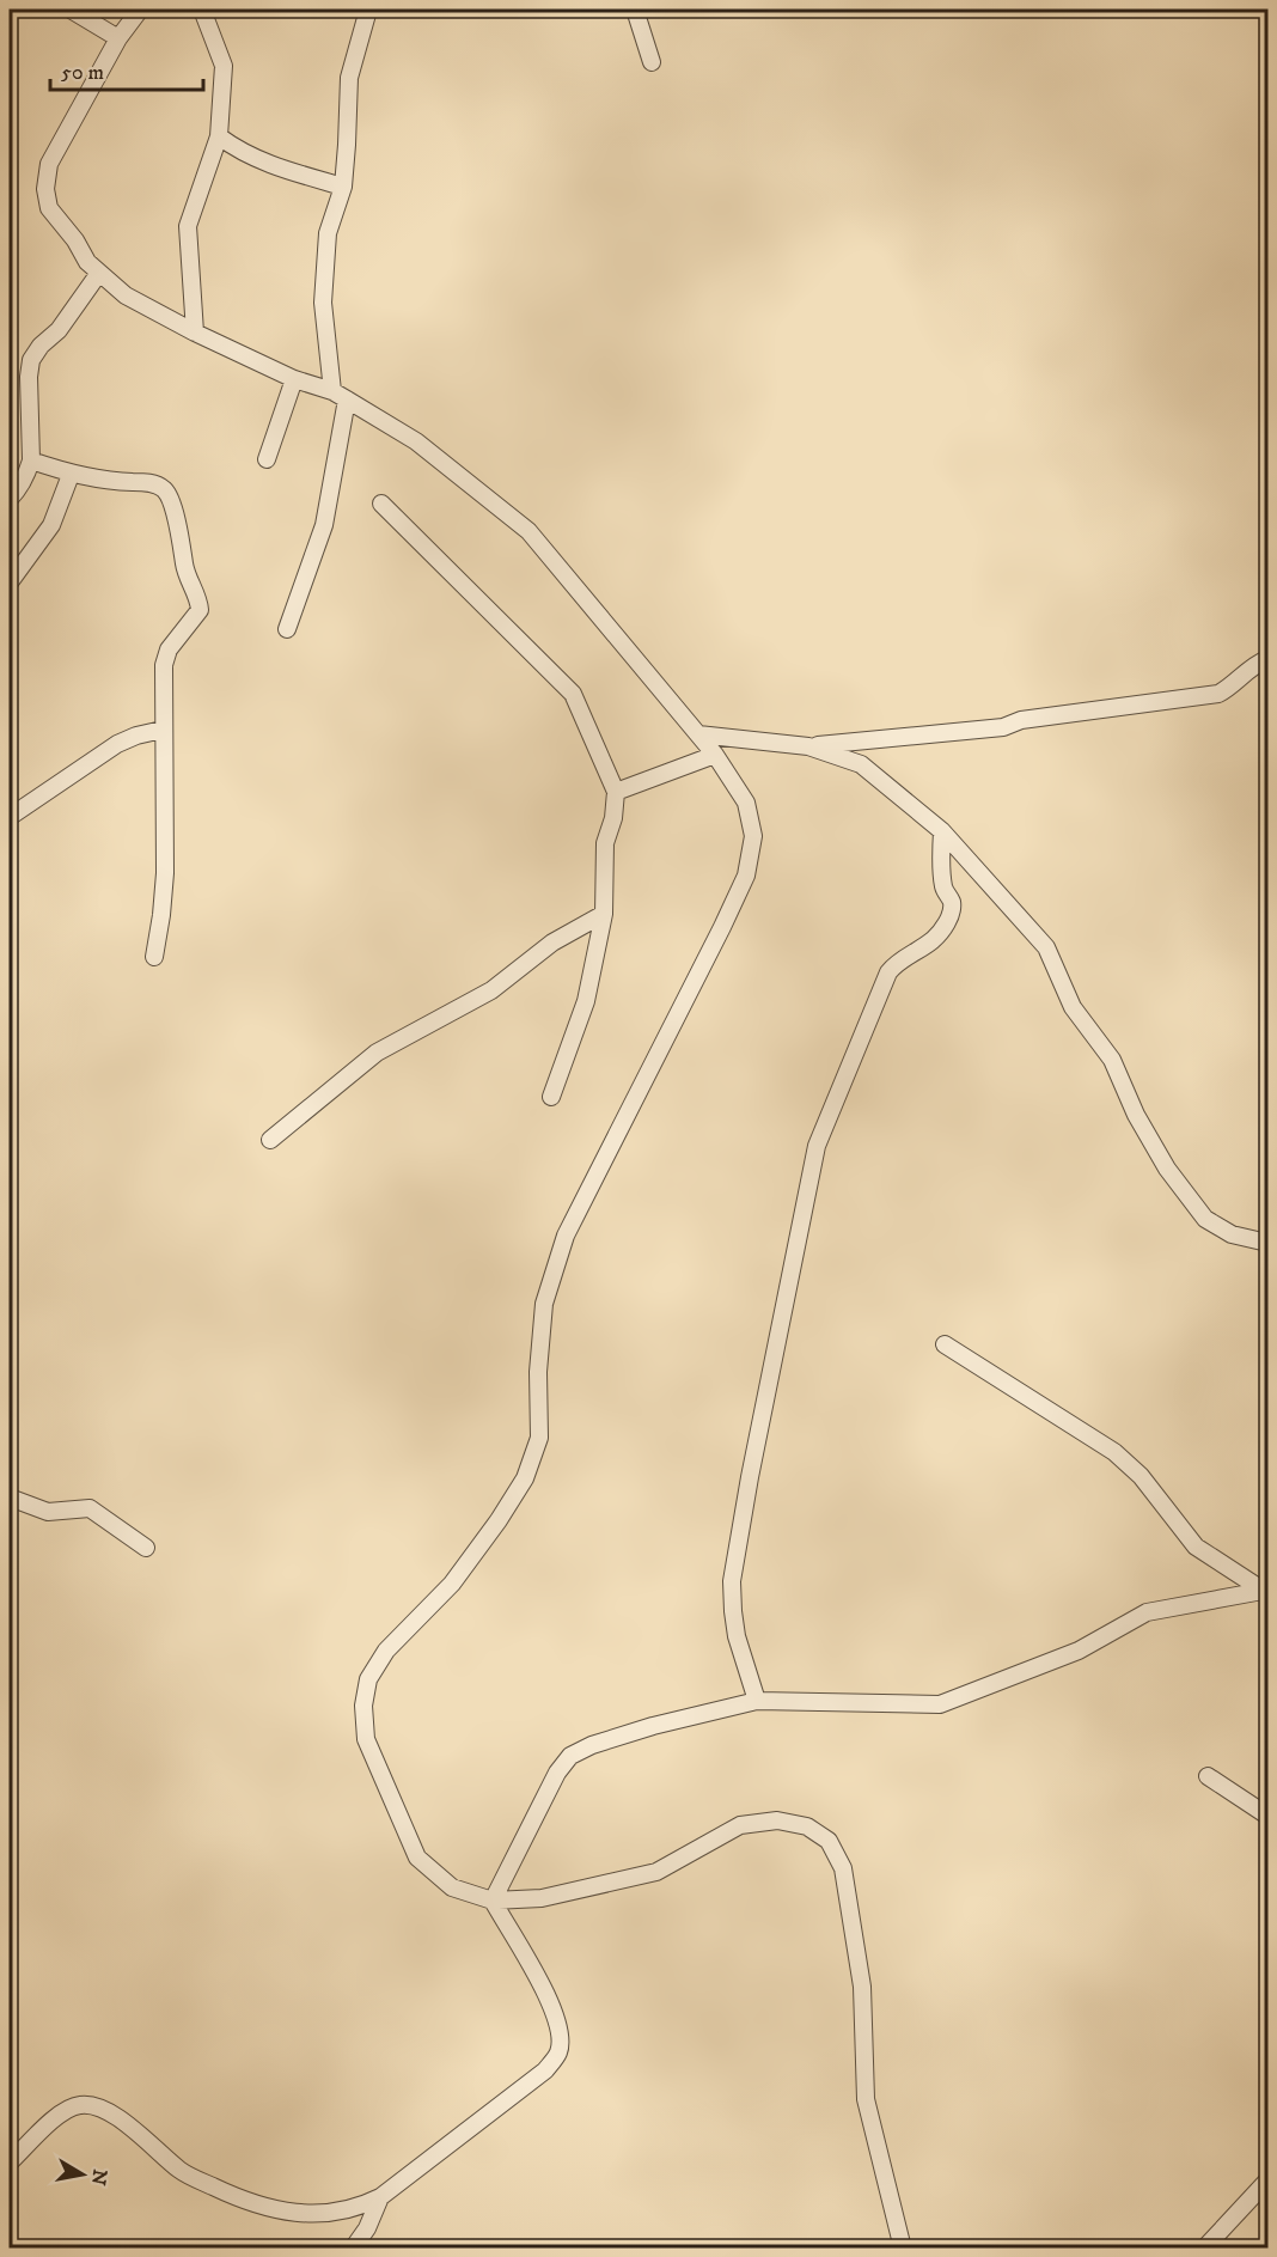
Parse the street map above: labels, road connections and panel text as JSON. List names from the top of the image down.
{
  "scale_bar": "50 m",
  "north": "right"
}
